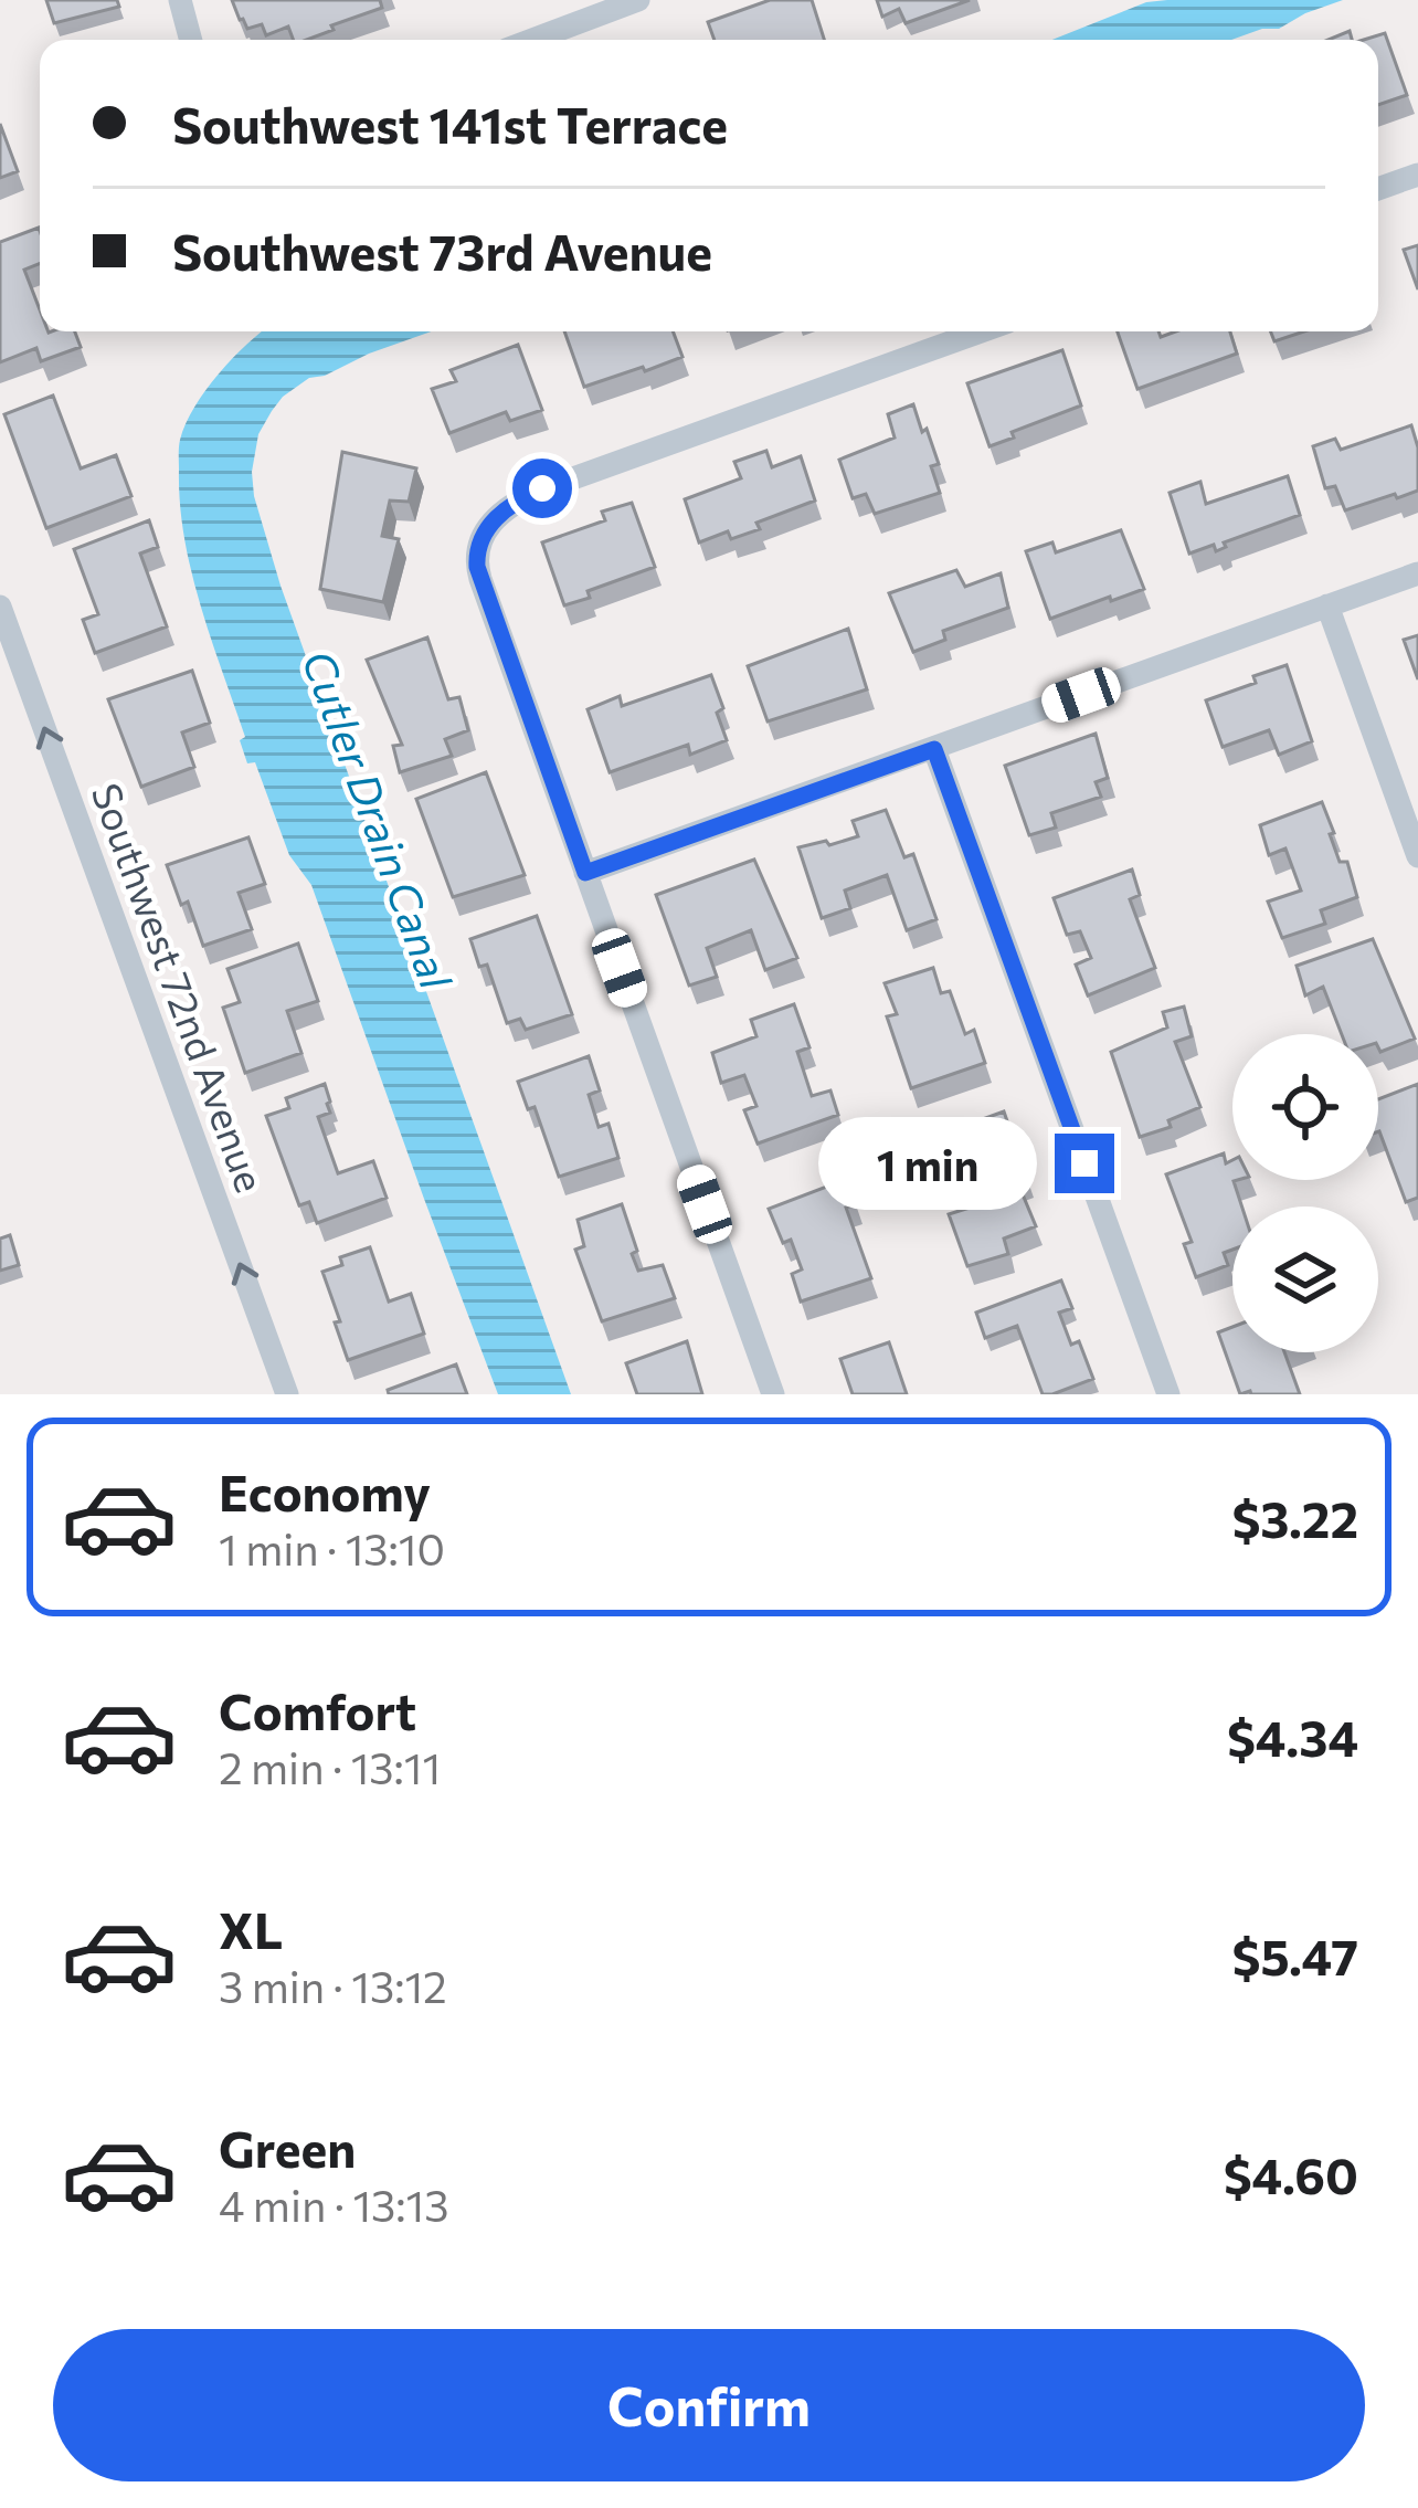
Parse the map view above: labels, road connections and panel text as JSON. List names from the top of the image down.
{
  "streets": {
    "street": ["Southwest 72nd Avenue"]
  },
  "one_way": ["Southwest 72nd Avenue"],
  "water": ["Cutler Drain Canal"],
  "page": {
    "banner": ["Southwest 141st Terrace", "Southwest 73rd Avenue"],
    "bubble": "1 min",
    "list": [
      {
        "name": "Economy",
        "note": "1 min · 13:10",
        "value": "$3.22"
      },
      {
        "name": "Comfort",
        "note": "2 min · 13:11",
        "value": "$4.34"
      },
      {
        "name": "XL",
        "note": "3 min · 13:12",
        "value": "$5.47"
      },
      {
        "name": "Green",
        "note": "4 min · 13:13",
        "value": "$4.60"
      }
    ],
    "buttons": "Confirm"
  }
}
